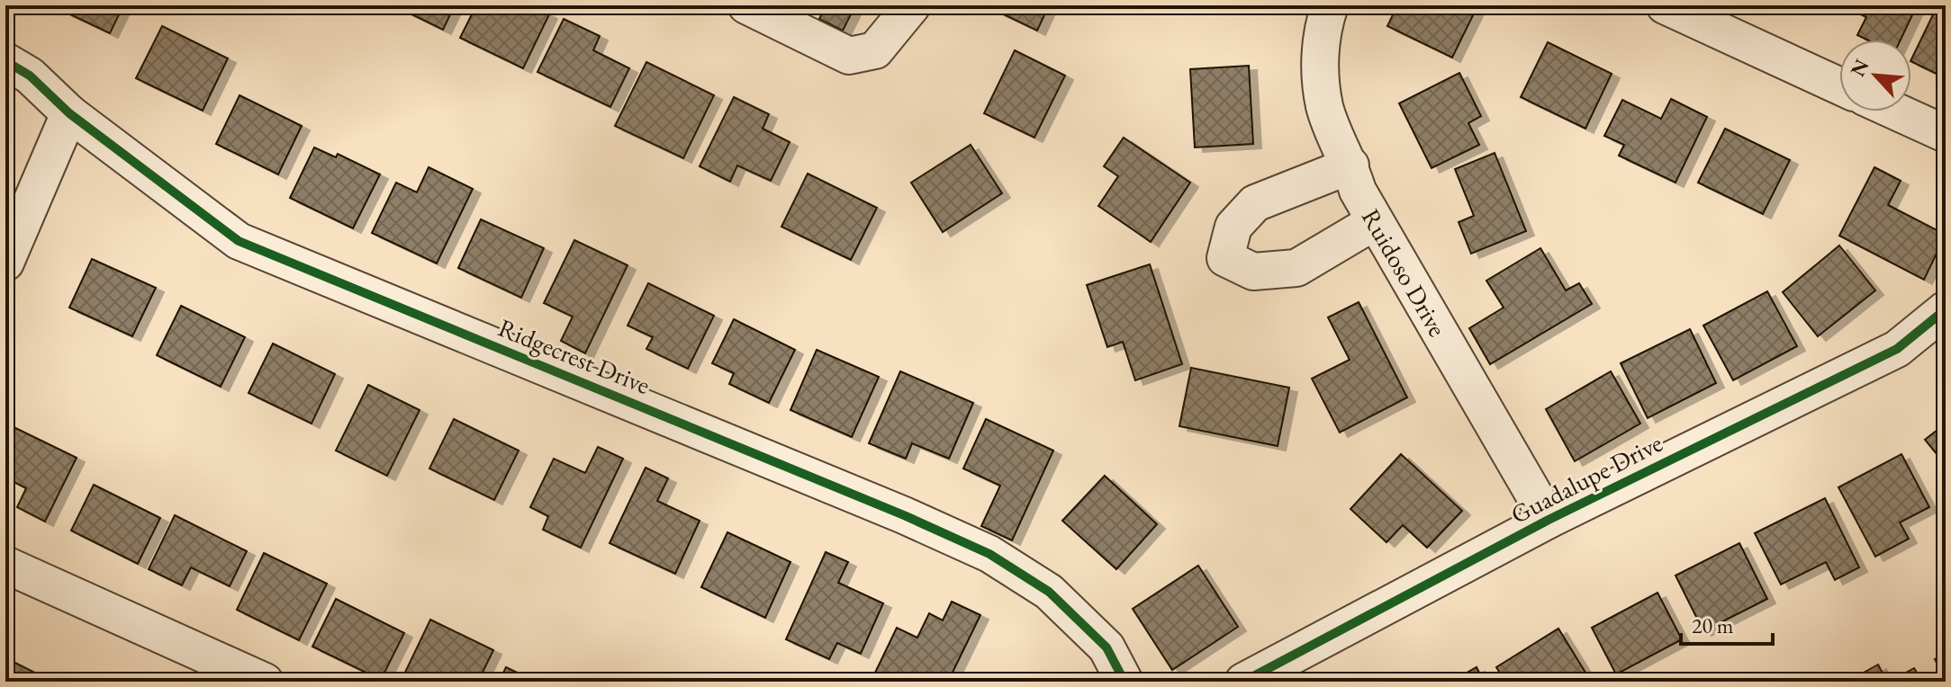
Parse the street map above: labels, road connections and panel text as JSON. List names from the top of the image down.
{
  "streets": {
    "street": ["Ruidoso Drive", "Ridgecrest Drive", "Guadalupe Drive"]
  },
  "crossings": [
    ["Ruidoso Drive", "Guadalupe Drive"]
  ],
  "scale_bar": "20 m",
  "north": "top left"
}
